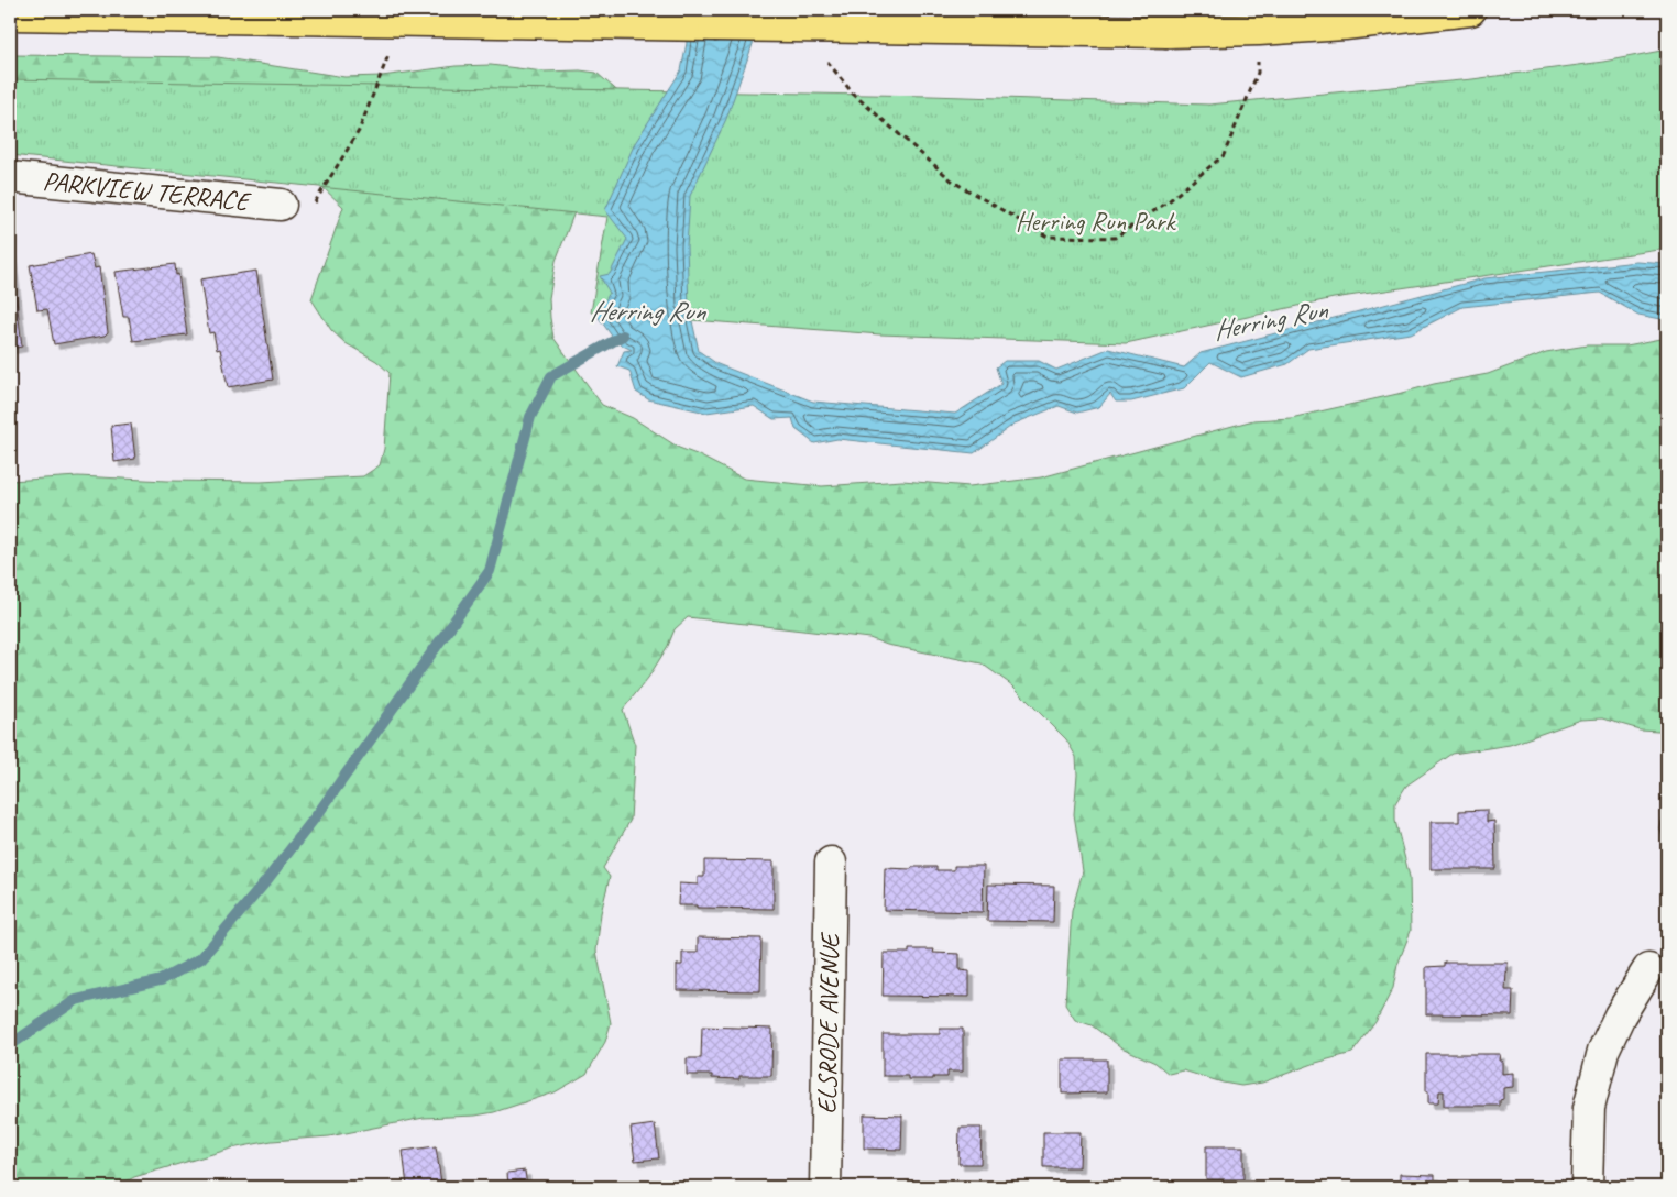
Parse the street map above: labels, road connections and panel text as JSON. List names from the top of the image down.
{
  "streets": {
    "street": ["PARKVIEW TERRACE", "ELSRODE AVENUE"]
  },
  "water": ["Herring Run"],
  "parks": ["Herring Run Park"]
}
